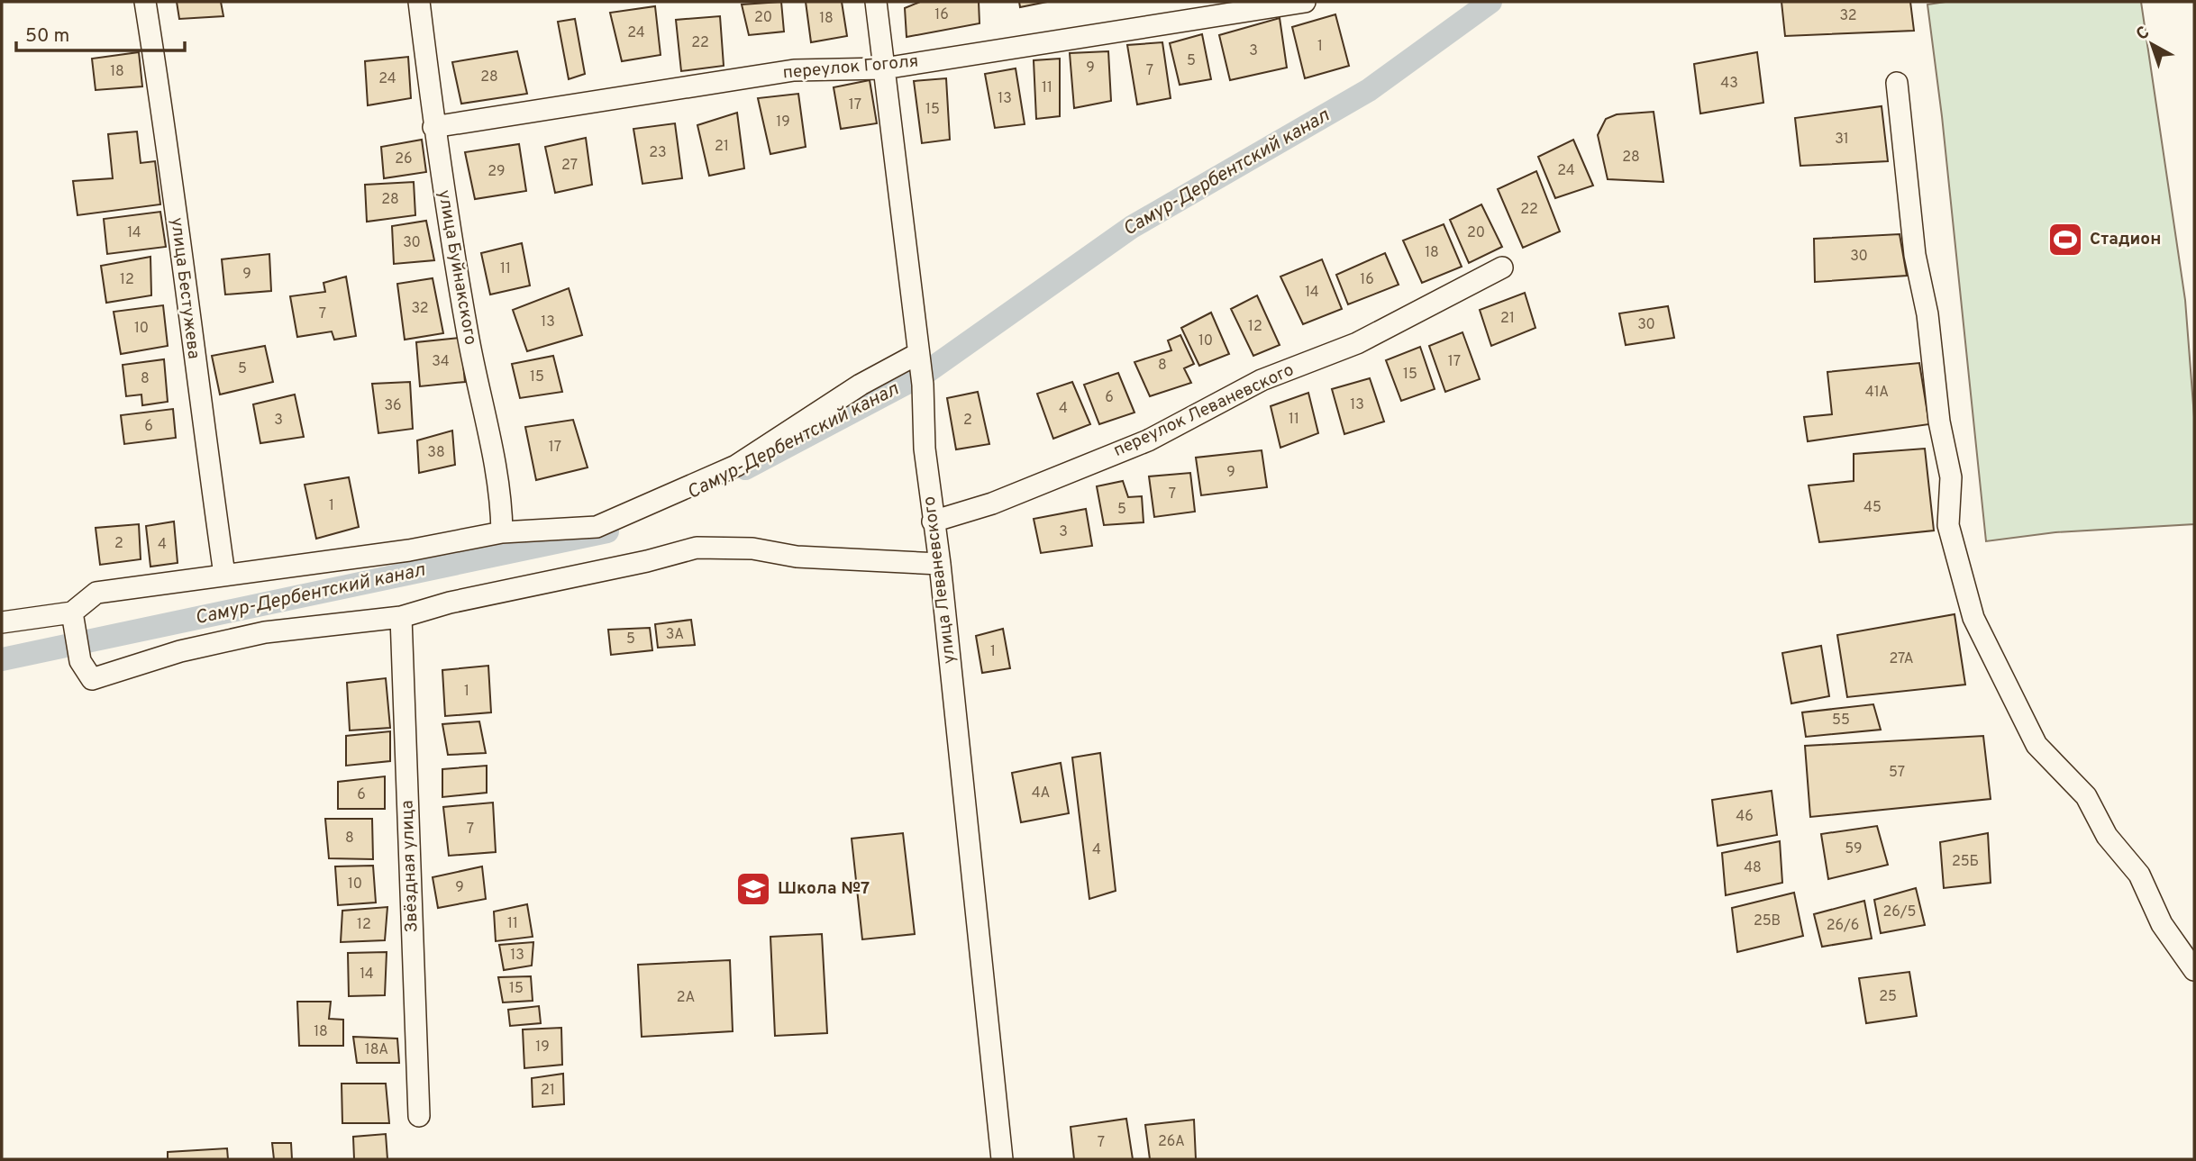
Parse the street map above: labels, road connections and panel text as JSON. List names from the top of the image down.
{
  "streets": {
    "street": [
      "переулок Гоголя",
      "улица Буйнакского",
      "улица Бестужева",
      "переулок Леваневского",
      "улица Леваневского",
      "Звёздная улица"
    ]
  },
  "crossings": [
    ["переулок Гоголя", "улица Буйнакского"],
    ["переулок Гоголя", "улица Леваневского"],
    ["переулок Леваневского", "улица Леваневского"]
  ],
  "water": ["Самур-Дербентский канал"],
  "places": {
    "sports": ["Стадион"],
    "school or university": ["Школа №7"]
  },
  "house_numbers": [
    "16",
    "32",
    "20",
    "18",
    "24",
    "22",
    "1",
    "3",
    "5",
    "9",
    "7",
    "18",
    "28",
    "24",
    "43",
    "11",
    "13",
    "17",
    "15",
    "19",
    "31",
    "21",
    "23",
    "28",
    "26",
    "27",
    "24",
    "29",
    "28",
    "22",
    "14",
    "20",
    "30",
    "18",
    "30",
    "11",
    "9",
    "12",
    "16",
    "14",
    "32",
    "7",
    "21",
    "13",
    "30",
    "12",
    "10",
    "10",
    "34",
    "17",
    "8",
    "5",
    "15",
    "15",
    "8",
    "41А",
    "6",
    "13",
    "36",
    "4",
    "11",
    "3",
    "2",
    "6",
    "17",
    "38",
    "9",
    "7",
    "1",
    "45",
    "5",
    "3",
    "2",
    "4",
    "3А",
    "5",
    "1",
    "27А",
    "1",
    "55",
    "57",
    "4А",
    "6",
    "46",
    "7",
    "8",
    "59",
    "4",
    "25Б",
    "48",
    "10",
    "9",
    "26/5",
    "25В",
    "11",
    "12",
    "26/6",
    "13",
    "14",
    "15",
    "25",
    "2А",
    "18",
    "19",
    "18А",
    "21",
    "26А",
    "7"
  ],
  "scale_bar": "50 m",
  "north": "top left"
}
